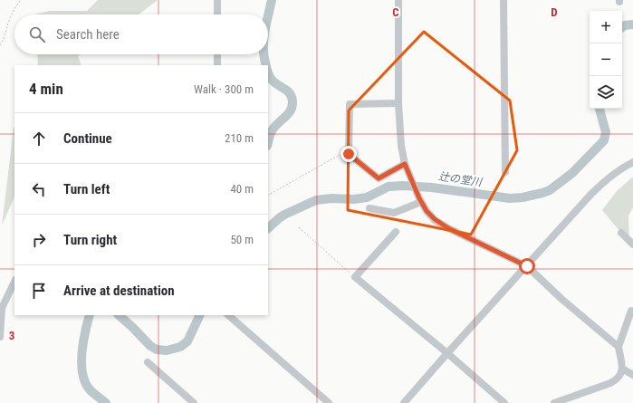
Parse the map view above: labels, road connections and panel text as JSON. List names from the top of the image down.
{
  "water": ["辻の堂川"],
  "page": {
    "map_buttons": ["+", "−"],
    "search": "Search here",
    "heading": ["4 min", "Walk · 300 m"],
    "list": [
      ["Continue", "210 m"],
      ["Turn left", "40 m"],
      ["Turn right", "50 m"],
      "Arrive at destination"
    ]
  },
  "grid": {
    "columns": ["C", "D"],
    "rows": ["3"]
  }
}
